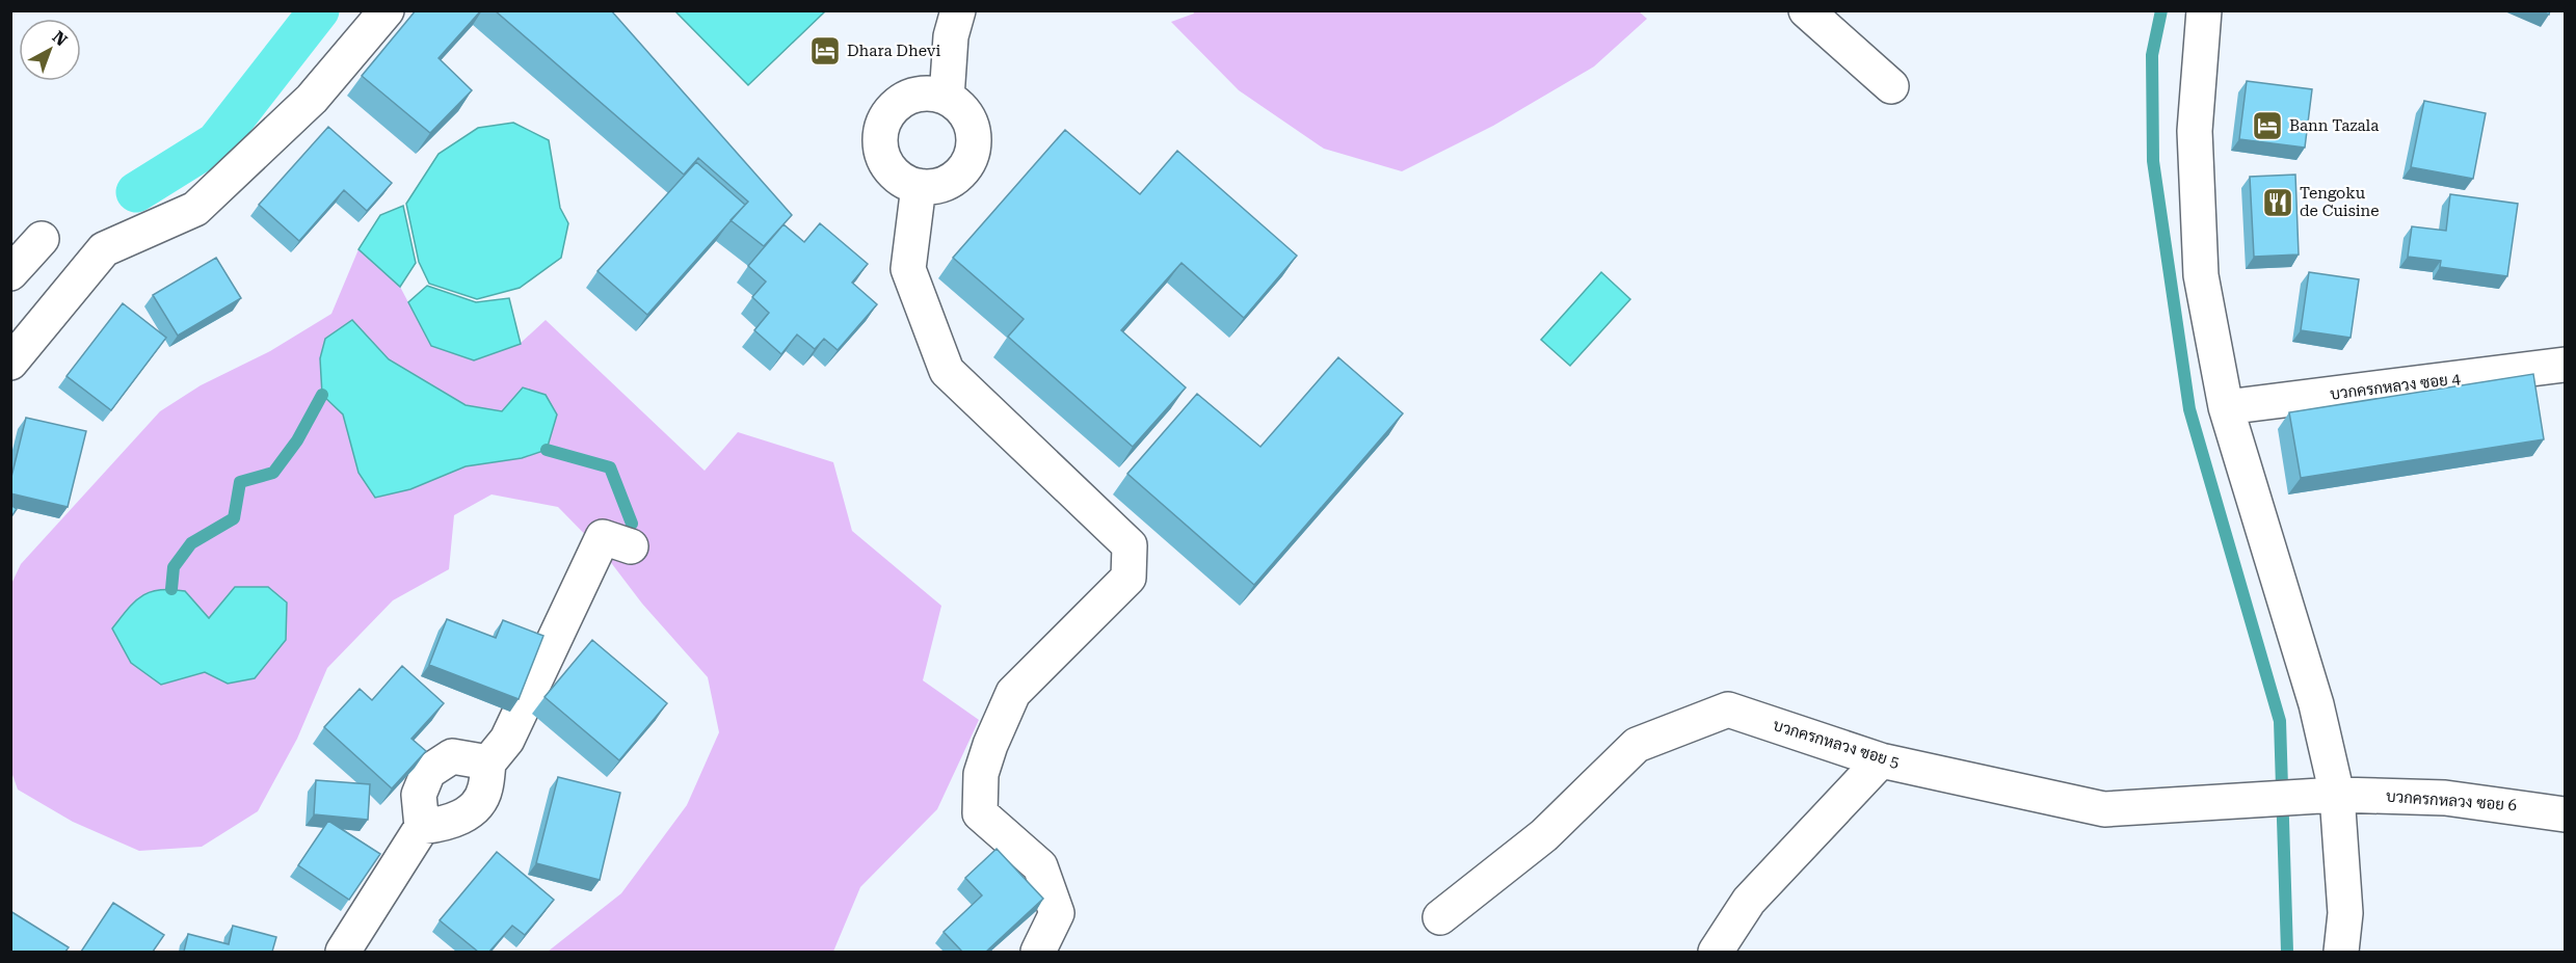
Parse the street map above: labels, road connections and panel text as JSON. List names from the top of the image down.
{
  "streets": {
    "street": ["บวกครกหลวง ซอย 4", "บวกครกหลวง ซอย 5", "บวกครกหลวง ซอย 6"]
  },
  "crossings": [
    ["บวกครกหลวง ซอย 5", "บวกครกหลวง ซอย 6"]
  ],
  "places": {
    "hotel": ["Dhara Dhevi", "Bann Tazala"],
    "restaurant": ["Tengoku de Cuisine"]
  },
  "north": "top right"
}
